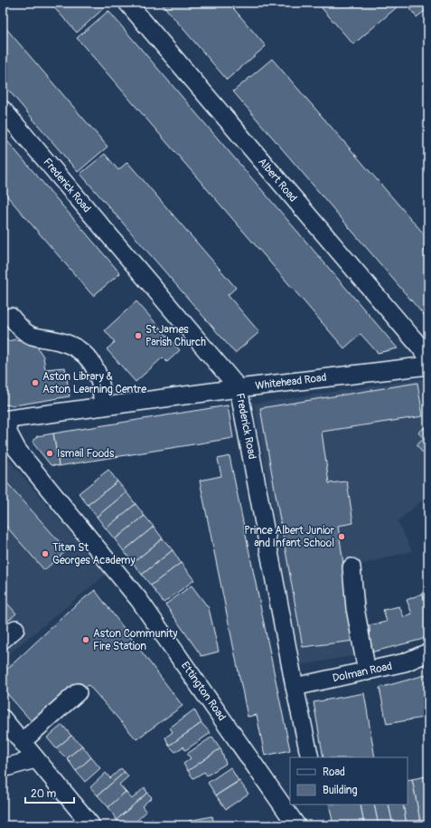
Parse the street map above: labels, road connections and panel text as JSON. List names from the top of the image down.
{
  "streets": {
    "street": [
      "Albert Road",
      "Frederick Road",
      "Whitehead Road",
      "Dolman Road",
      "Ettington Road"
    ]
  },
  "crossings": [
    ["Frederick Road", "Whitehead Road"],
    ["Frederick Road", "Dolman Road"],
    ["Whitehead Road", "Ettington Road"]
  ],
  "places": [
    "St James Parish Church",
    "Aston Library & Aston Learning Centre",
    "Ismail Foods",
    "Prince Albert Junior and Infant School",
    "Titan St Georges Academy",
    "Aston Community Fire Station"
  ],
  "legend": ["Road", "Building"],
  "scale_bar": "20 m"
}
